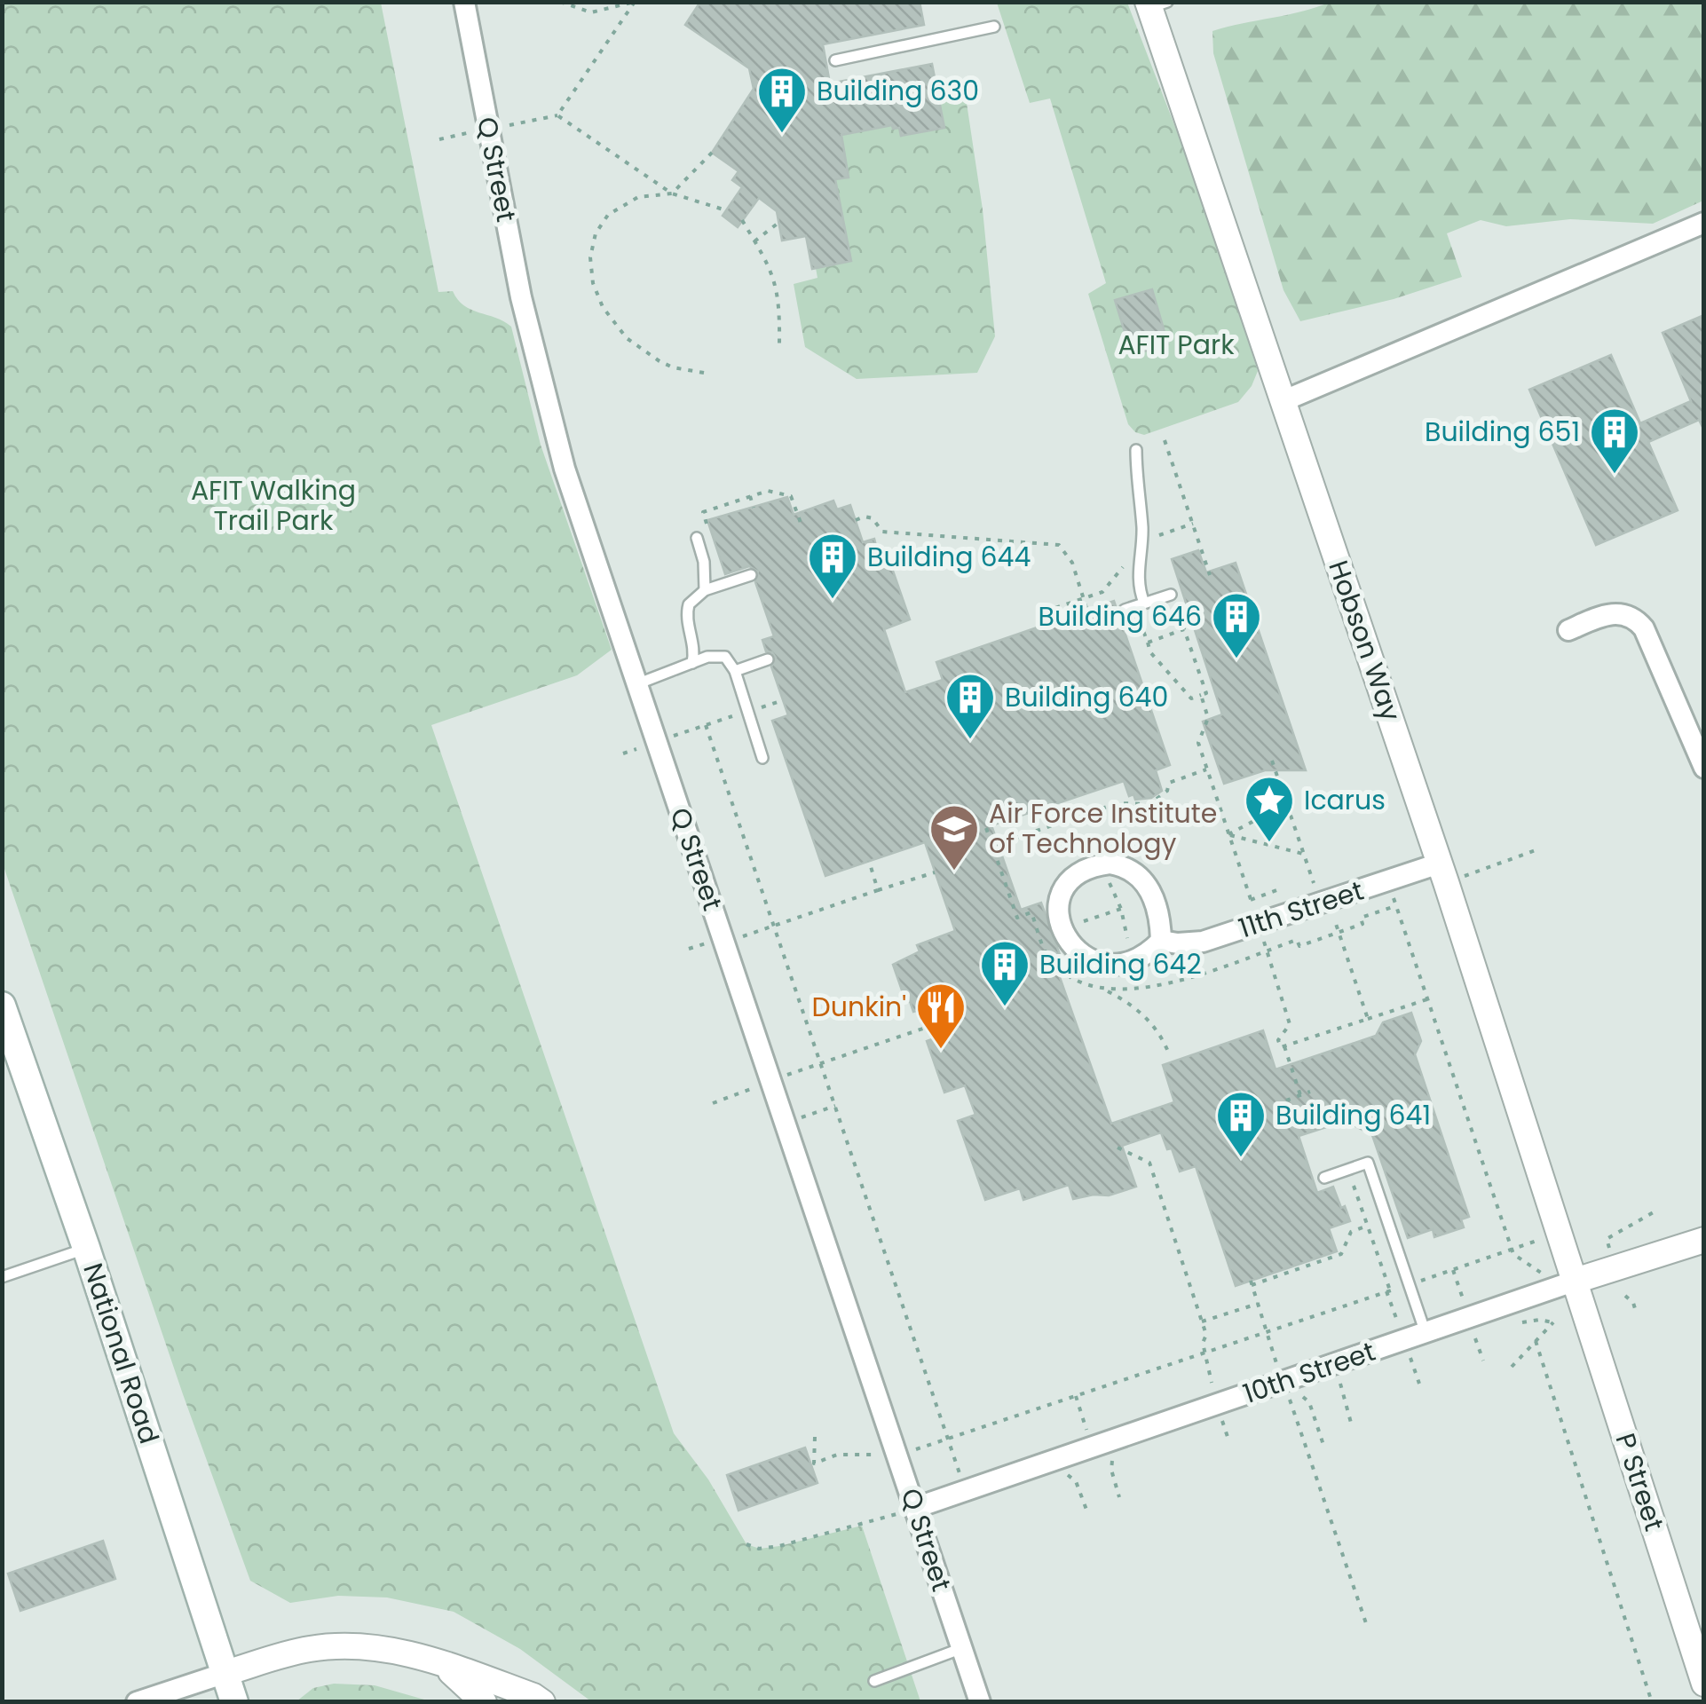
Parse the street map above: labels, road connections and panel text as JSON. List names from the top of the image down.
{
  "streets": {
    "main road": ["National Road"],
    "street": [
      "Q Street",
      "Hobson Way",
      "11th Street",
      "10th Street",
      "P Street"
    ]
  },
  "crossings": [
    ["Q Street", "10th Street"],
    ["Hobson Way", "11th Street"],
    ["Hobson Way", "10th Street"],
    ["Hobson Way", "P Street"],
    ["10th Street", "P Street"]
  ],
  "parks": ["AFIT Park", "AFIT Walking Trail Park"],
  "places": {
    "building": [
      "Building 630",
      "Building 651",
      "Building 644",
      "Building 646",
      "Building 640",
      "Building 642",
      "Building 641"
    ],
    "place": ["Icarus"],
    "school or university": ["Air Force Institute of Technology"],
    "restaurant": ["Dunkin'"]
  }
}
